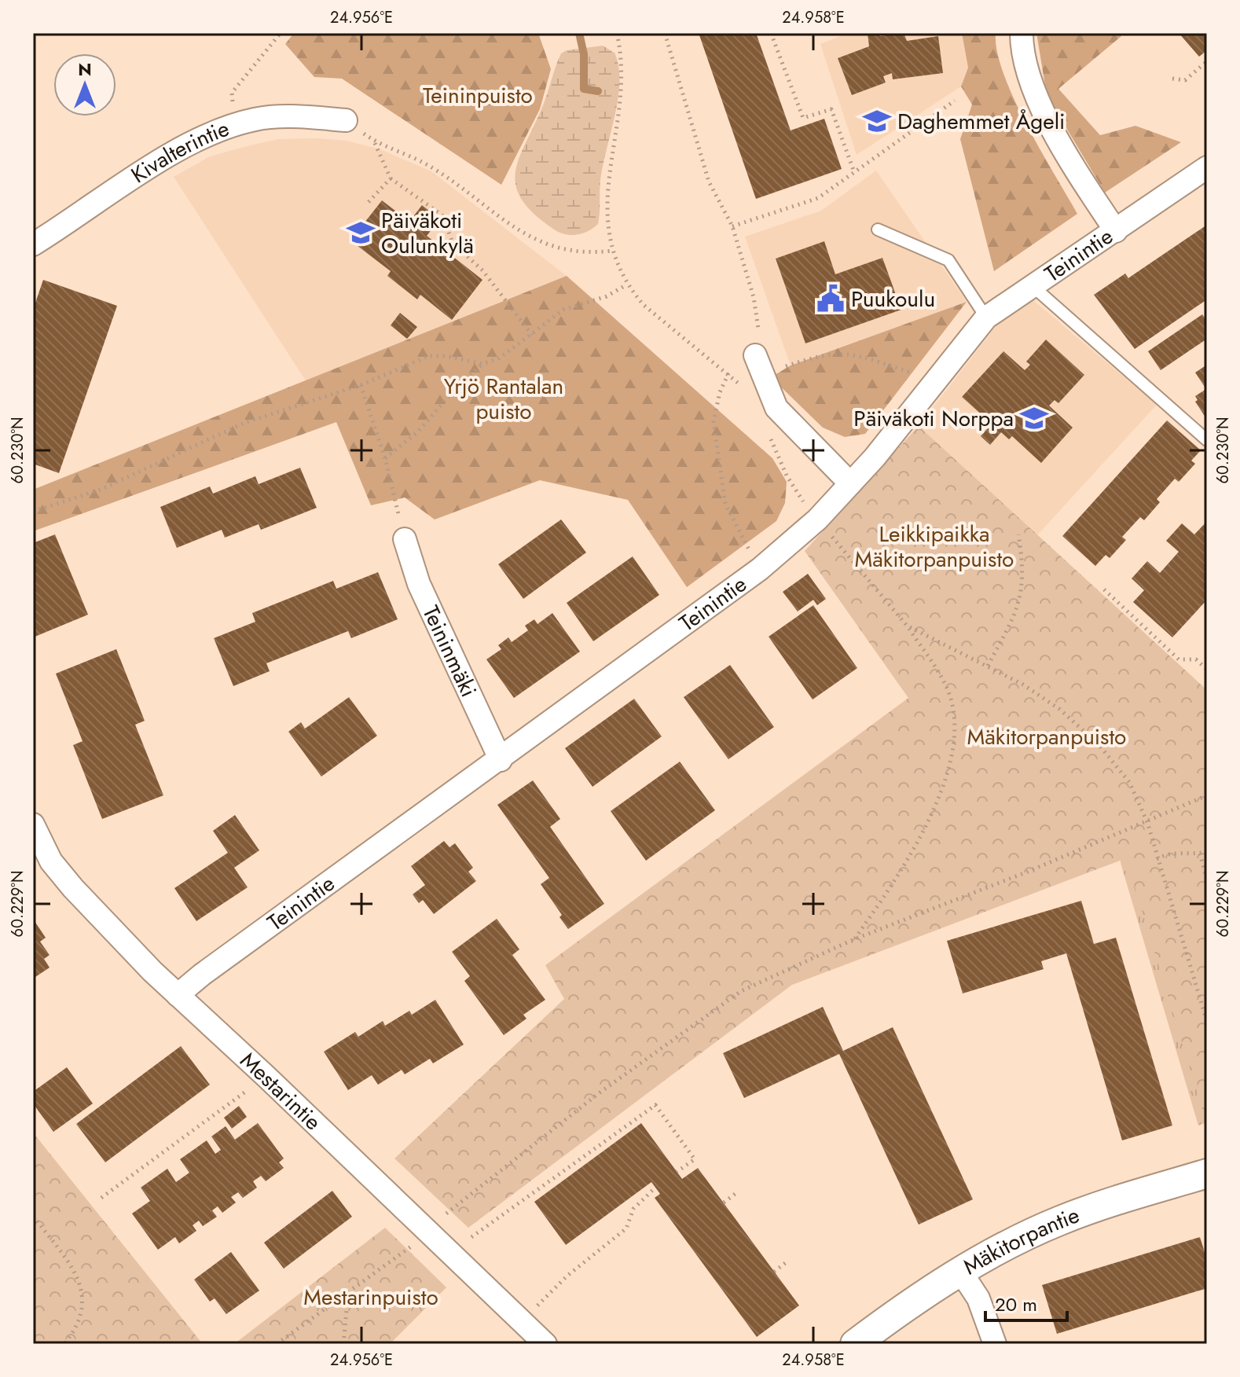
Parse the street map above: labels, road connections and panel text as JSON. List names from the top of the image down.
{
  "streets": {
    "street": [
      "Kivalterintie",
      "Teinintie",
      "Teininmäki",
      "Mestarintie",
      "Mäkitorpantie"
    ]
  },
  "crossings": [
    ["Teinintie", "Teininmäki"],
    ["Teinintie", "Mestarintie"]
  ],
  "parks": [
    "Teininpuisto",
    "Yrjö Rantalan puisto",
    "Leikkipaikka Mäkitorpanpuisto",
    "Mäkitorpanpuisto",
    "Mestarinpuisto"
  ],
  "places": {
    "school or university": ["Daghemmet Ågeli", "Päiväkoti Oulunkylä", "Päiväkoti Norppa"],
    "public building": ["Puukoulu"]
  },
  "scale_bar": "20 m",
  "north": "top",
  "coordinates": [
    "24.956°E",
    "24.958°E",
    "60.230°N",
    "60.229°N"
  ]
}
